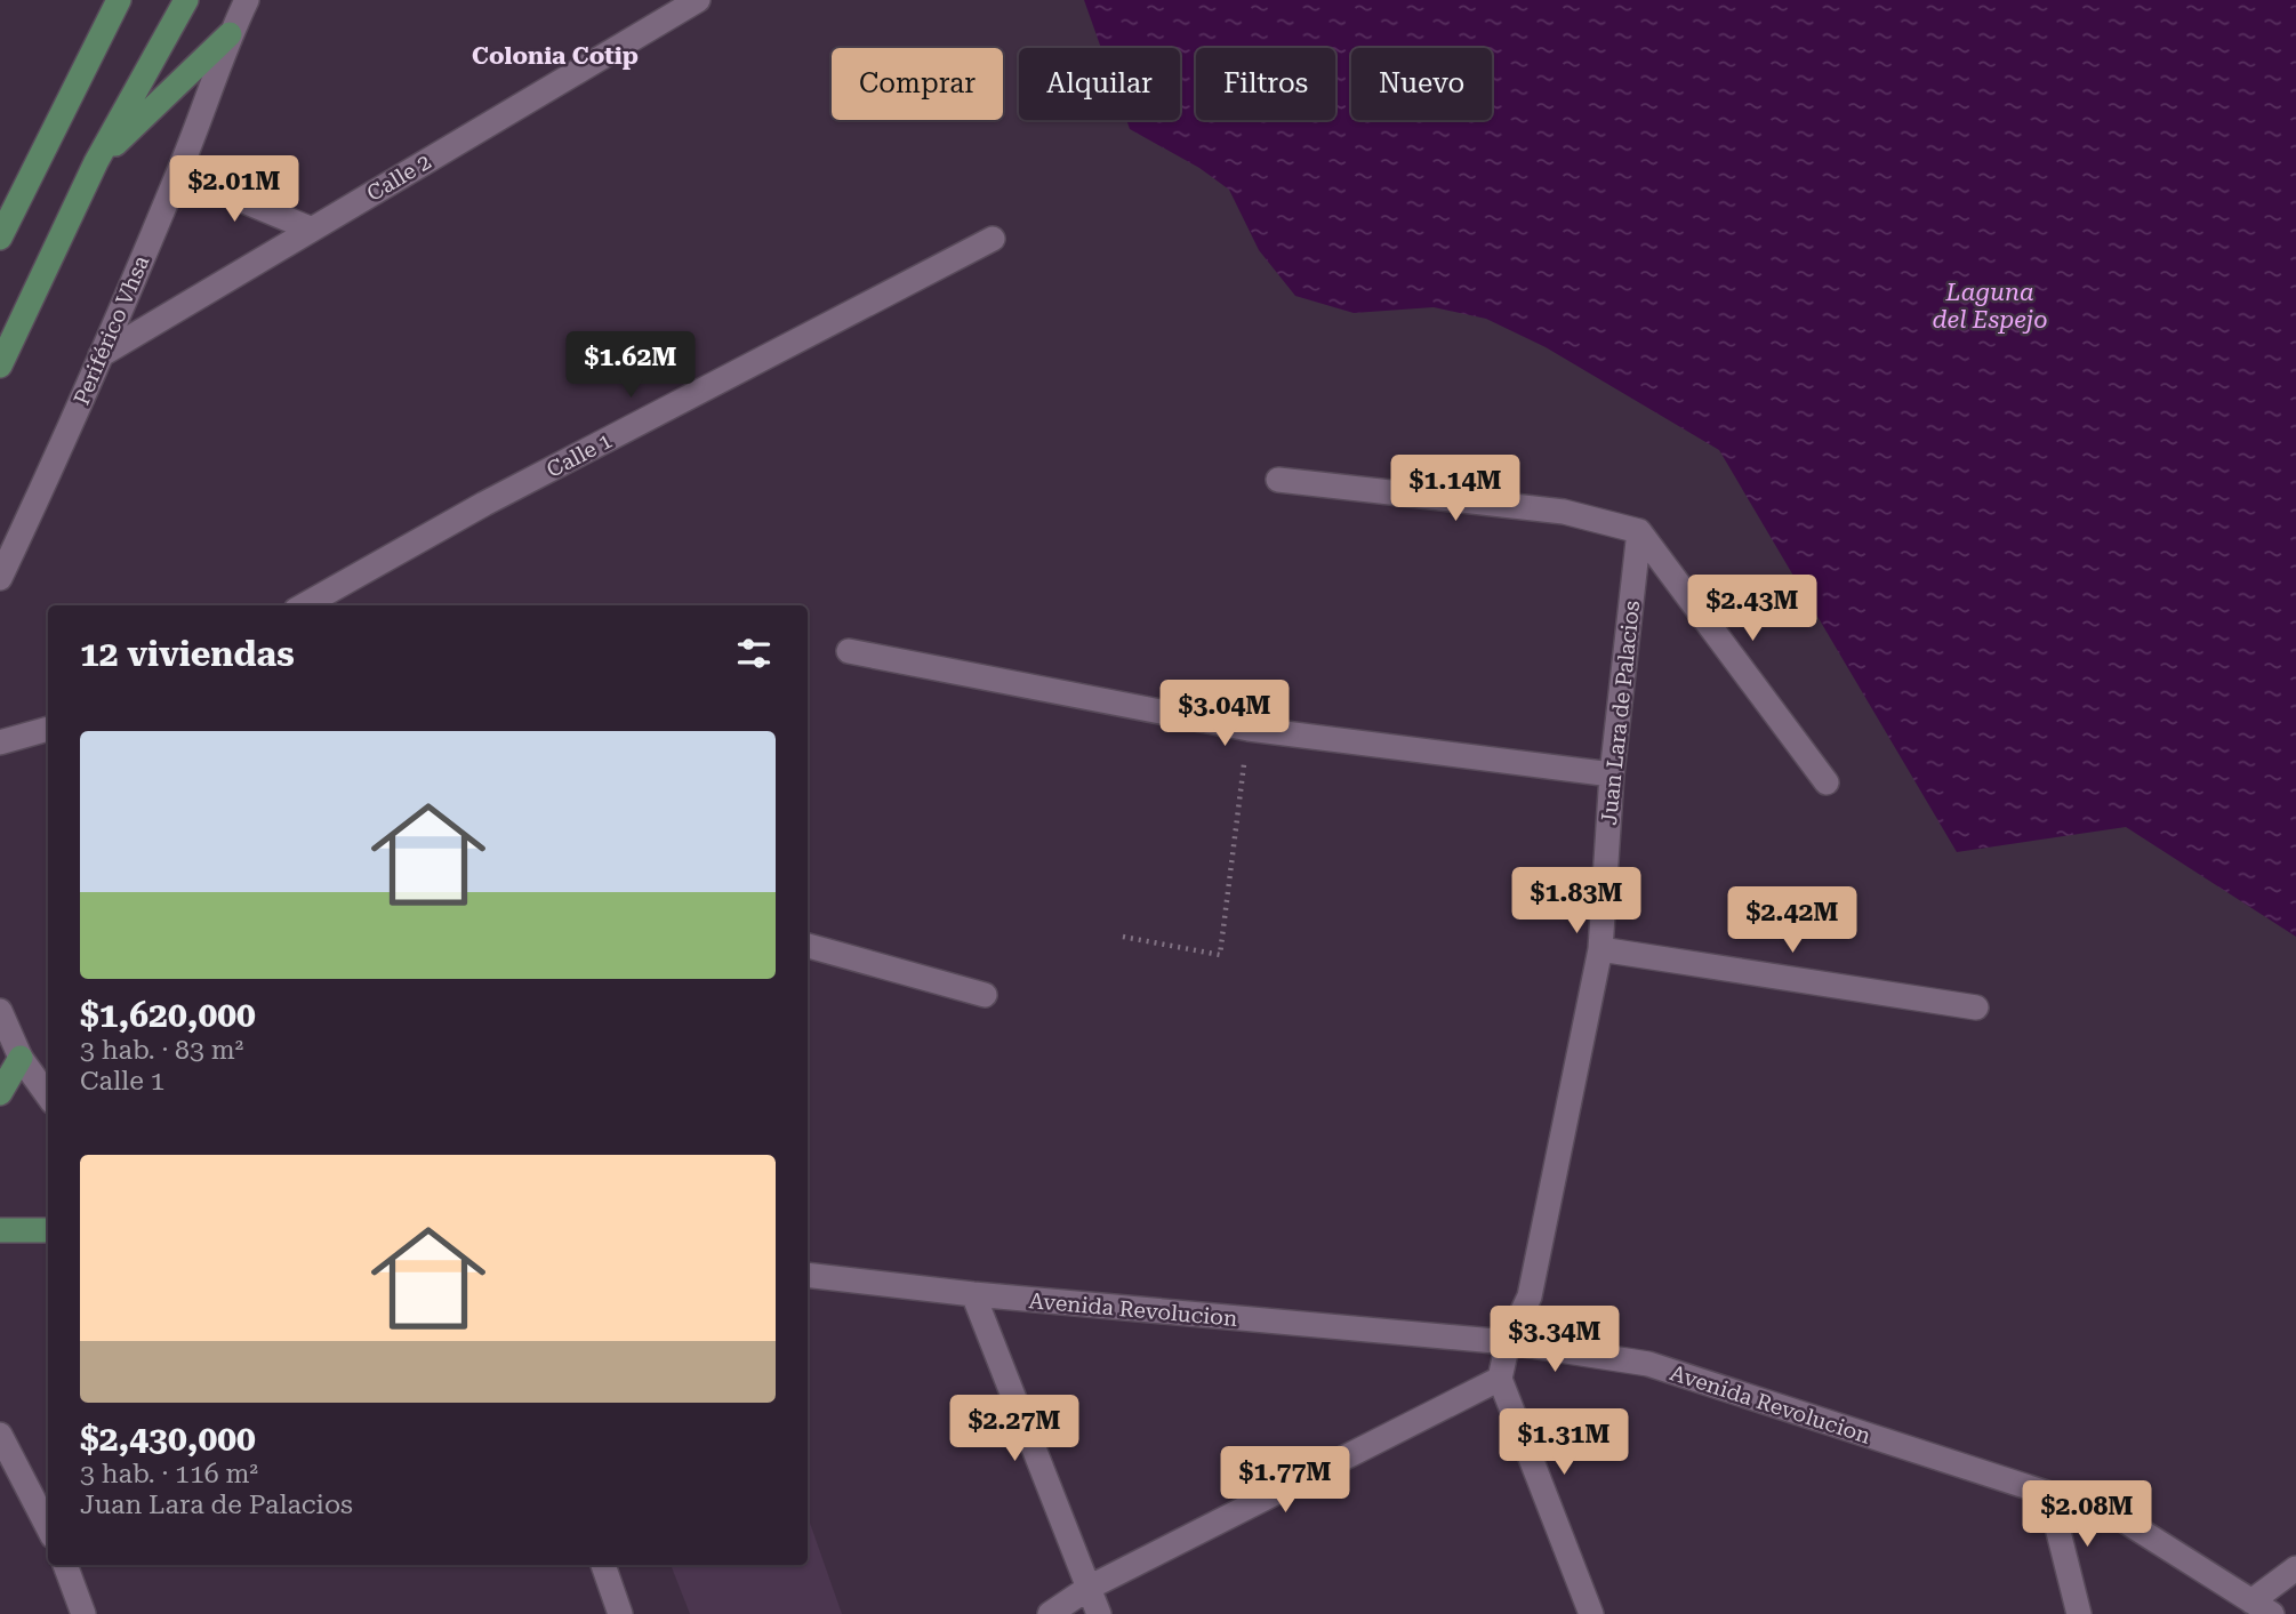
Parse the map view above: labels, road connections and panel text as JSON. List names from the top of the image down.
{
  "streets": {
    "street": [
      "Calle 2",
      "Periférico Vhsa",
      "Calle 1",
      "Juan Lara de Palacios",
      "Avenida Revolucion"
    ]
  },
  "crossings": [
    ["Calle 2", "Periférico Vhsa"],
    ["Juan Lara de Palacios", "Avenida Revolucion"]
  ],
  "districts": ["Colonia Cotip"],
  "water": ["Laguna del Espejo"],
  "page": {
    "chip": [
      "Comprar",
      "Alquilar",
      "Filtros",
      "Nuevo"
    ],
    "price": [
      "$2.01M",
      "$1.62M",
      "$1.14M",
      "$2.43M",
      "$3.04M",
      "$1.83M",
      "$2.42M",
      "$3.34M",
      "$2.27M",
      "$1.31M",
      "$1.77M",
      "$2.08M"
    ],
    "heading": "12 viviendas",
    "list": [
      {
        "name": "$1,620,000",
        "note": "3 hab. · 83 m² · Calle 1"
      },
      {
        "name": "$2,430,000",
        "note": "3 hab. · 116 m² · Juan Lara de Palacios"
      }
    ]
  }
}
